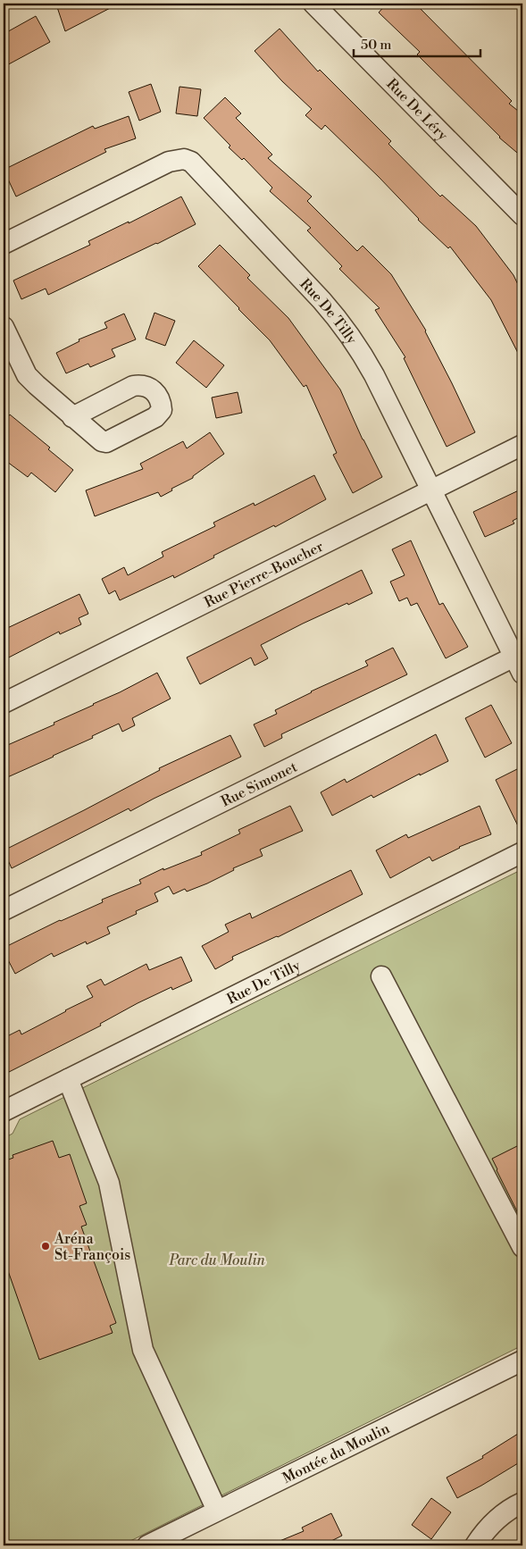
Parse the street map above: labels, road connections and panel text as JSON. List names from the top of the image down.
{
  "streets": {
    "street": [
      "Rue De Léry",
      "Rue De Tilly",
      "Rue Pierre-Boucher",
      "Rue Simonet",
      "Montée du Moulin"
    ]
  },
  "crossings": [
    ["Rue De Tilly", "Rue Pierre-Boucher"],
    ["Rue De Tilly", "Rue Simonet"]
  ],
  "parks": ["Parc du Moulin"],
  "places": ["Aréna St-François"],
  "scale_bar": "50 m"
}
